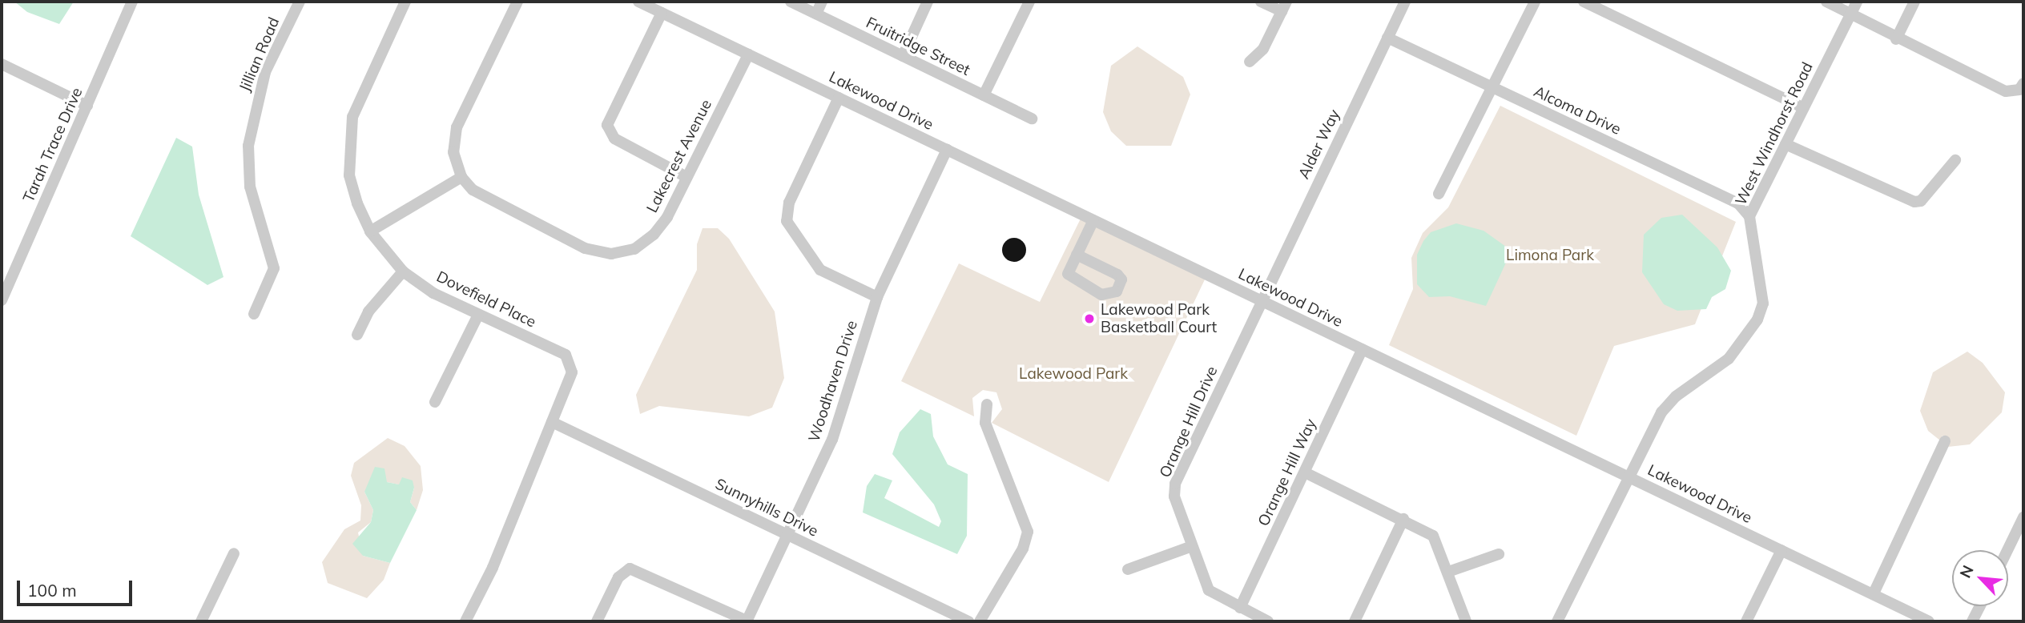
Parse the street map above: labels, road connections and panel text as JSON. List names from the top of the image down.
{
  "streets": {
    "street": [
      "Fruitridge Street",
      "Jillian Road",
      "Lakewood Drive",
      "Alcoma Drive",
      "West Windhorst Road",
      "Alder Way",
      "Tarah Trace Drive",
      "Lakecrest Avenue",
      "Dovefield Place",
      "Woodhaven Drive",
      "Orange Hill Drive",
      "Orange Hill Way",
      "Sunnyhills Drive"
    ]
  },
  "crossings": [
    ["Lakewood Drive", "West Windhorst Road"],
    ["Lakewood Drive", "Alder Way"],
    ["Lakewood Drive", "Lakecrest Avenue"],
    ["Lakewood Drive", "Woodhaven Drive"],
    ["Lakewood Drive", "Orange Hill Drive"],
    ["Lakewood Drive", "Orange Hill Way"],
    ["Alcoma Drive", "West Windhorst Road"],
    ["Alcoma Drive", "Alder Way"],
    ["Alder Way", "Orange Hill Drive"],
    ["Dovefield Place", "Sunnyhills Drive"],
    ["Woodhaven Drive", "Sunnyhills Drive"],
    ["Orange Hill Drive", "Orange Hill Way"]
  ],
  "parks": ["Limona Park", "Lakewood Park"],
  "places": ["Lakewood Park Basketball Court"],
  "scale_bar": "100 m",
  "north": "top left"
}
